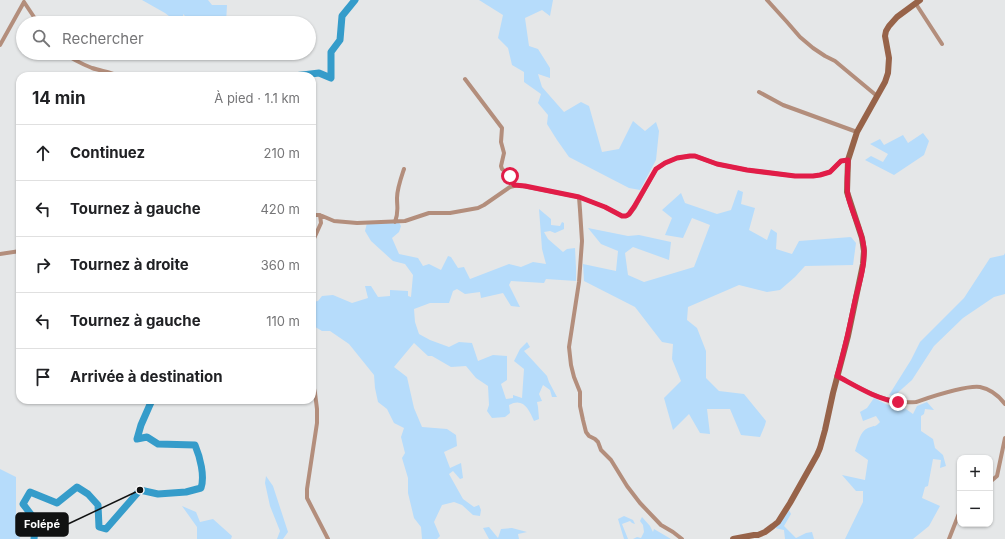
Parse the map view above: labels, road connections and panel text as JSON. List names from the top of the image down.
{
  "places": ["Folépé"],
  "page": {
    "search": "Rechercher",
    "heading": ["14 min", "À pied · 1.1 km"],
    "list": [
      ["Continuez", "210 m"],
      ["Tournez à gauche", "420 m"],
      ["Tournez à droite", "360 m"],
      ["Tournez à gauche", "110 m"],
      "Arrivée à destination"
    ],
    "map_buttons": ["+", "−"]
  }
}
